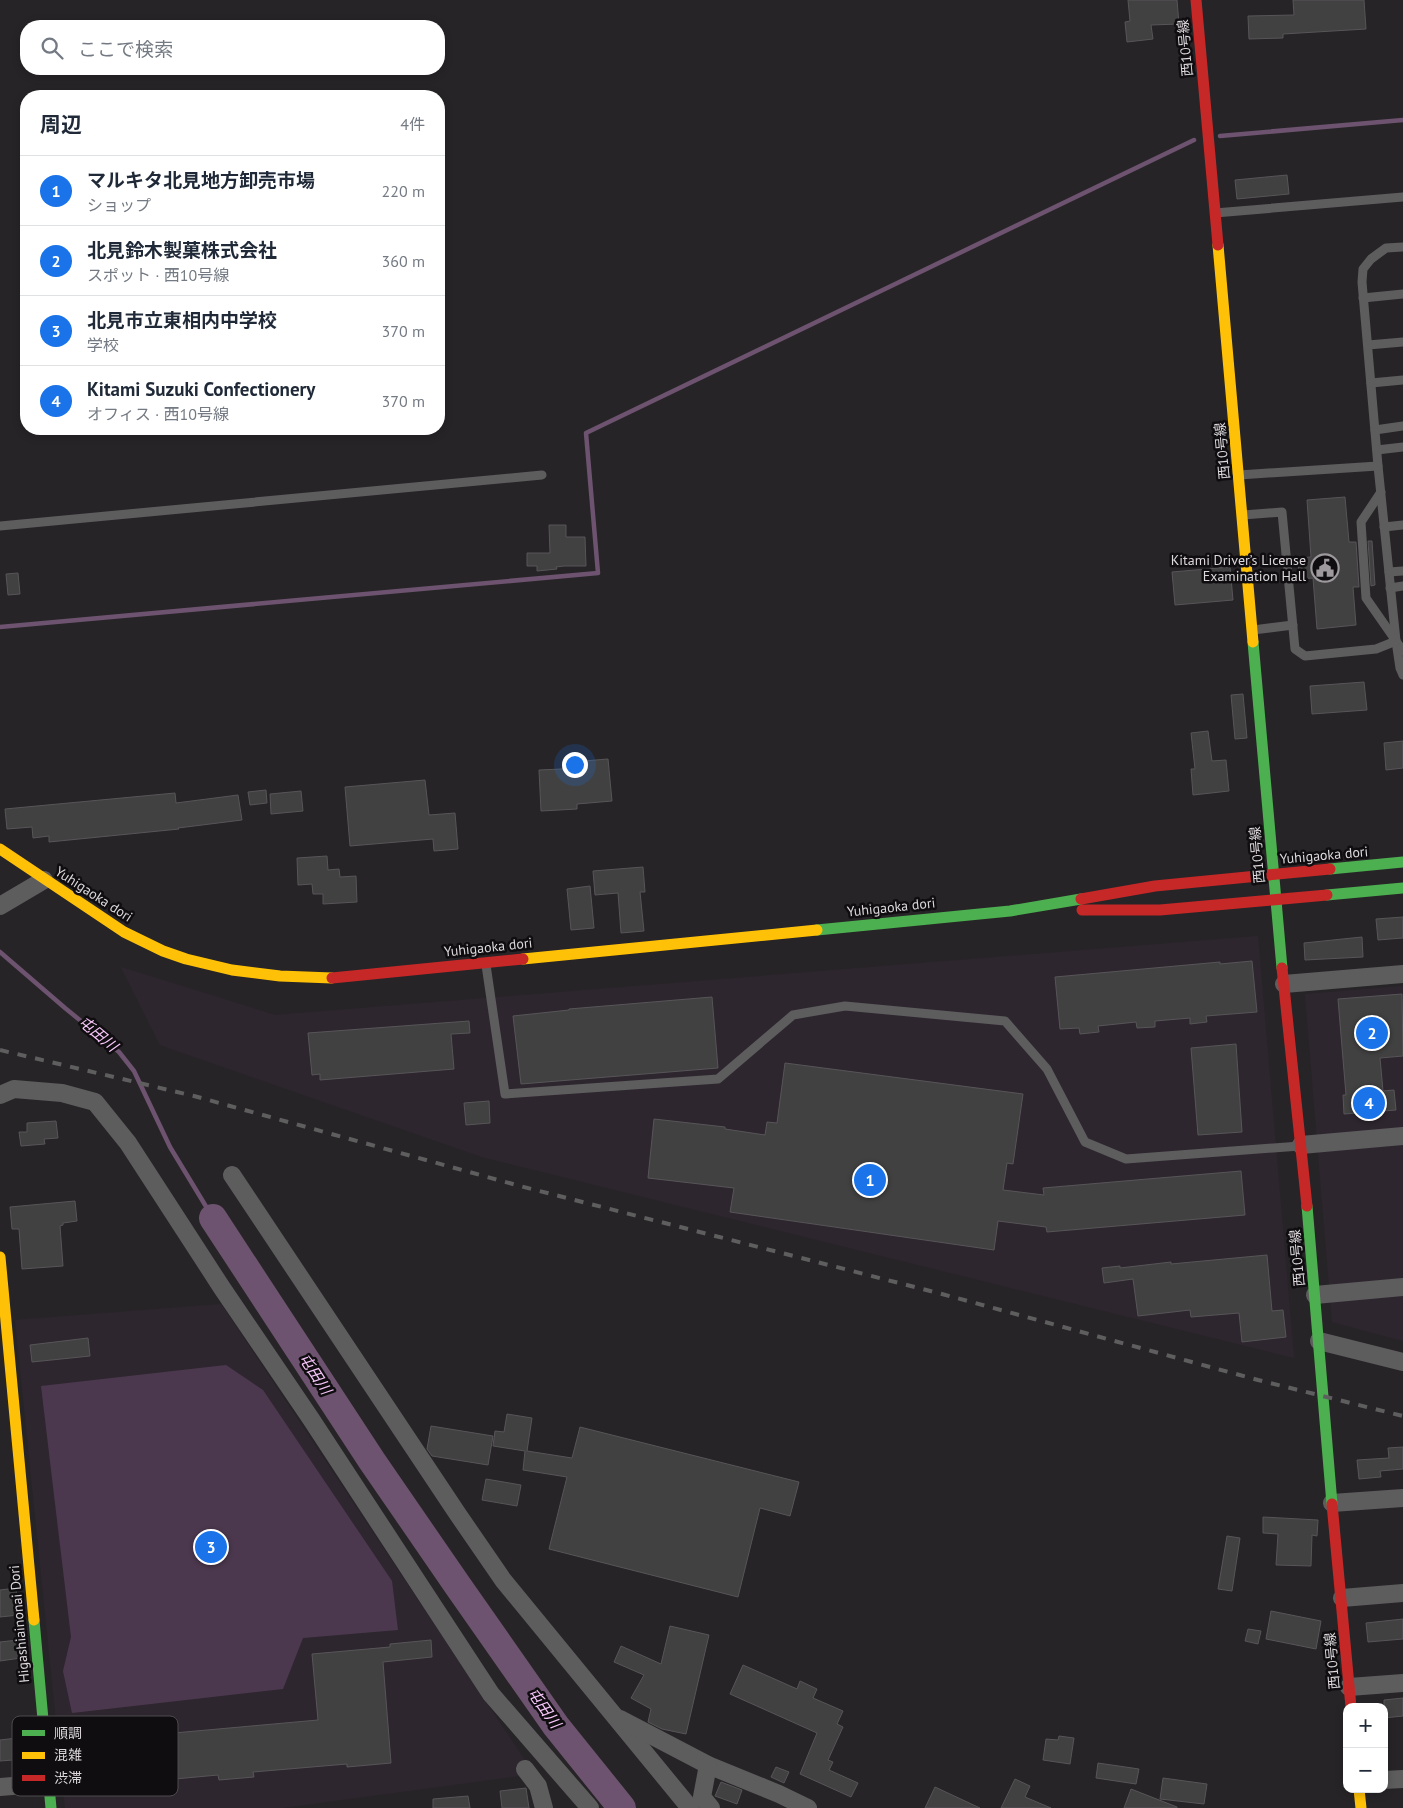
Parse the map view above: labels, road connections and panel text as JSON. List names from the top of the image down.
{
  "streets": {
    "street": ["西10号線", "Yuhigaoka dori", "Higashiainonai Dori"]
  },
  "crossings": [
    ["西10号線", "Yuhigaoka dori"]
  ],
  "water": ["屯田川"],
  "places": {
    "public building": ["Kitami Driver’s License Examination Hall"]
  },
  "legend": ["順調", "混雑", "渋滞"],
  "page": {
    "search": "ここで検索",
    "heading": ["周辺", "4件"],
    "list": [
      {
        "mark": "1",
        "name": "マルキタ北見地方卸売市場",
        "note": "ショップ",
        "value": "220 m"
      },
      {
        "mark": "2",
        "name": "北見鈴木製菓株式会社",
        "note": "スポット · 西10号線",
        "value": "360 m"
      },
      {
        "mark": "3",
        "name": "北見市立東相内中学校",
        "note": "学校",
        "value": "370 m"
      },
      {
        "mark": "4",
        "name": "Kitami Suzuki Confectionery",
        "note": "オフィス · 西10号線",
        "value": "370 m"
      }
    ],
    "pins": [
      "2",
      "4",
      "1",
      "3"
    ],
    "map_buttons": ["+", "−"]
  }
}
